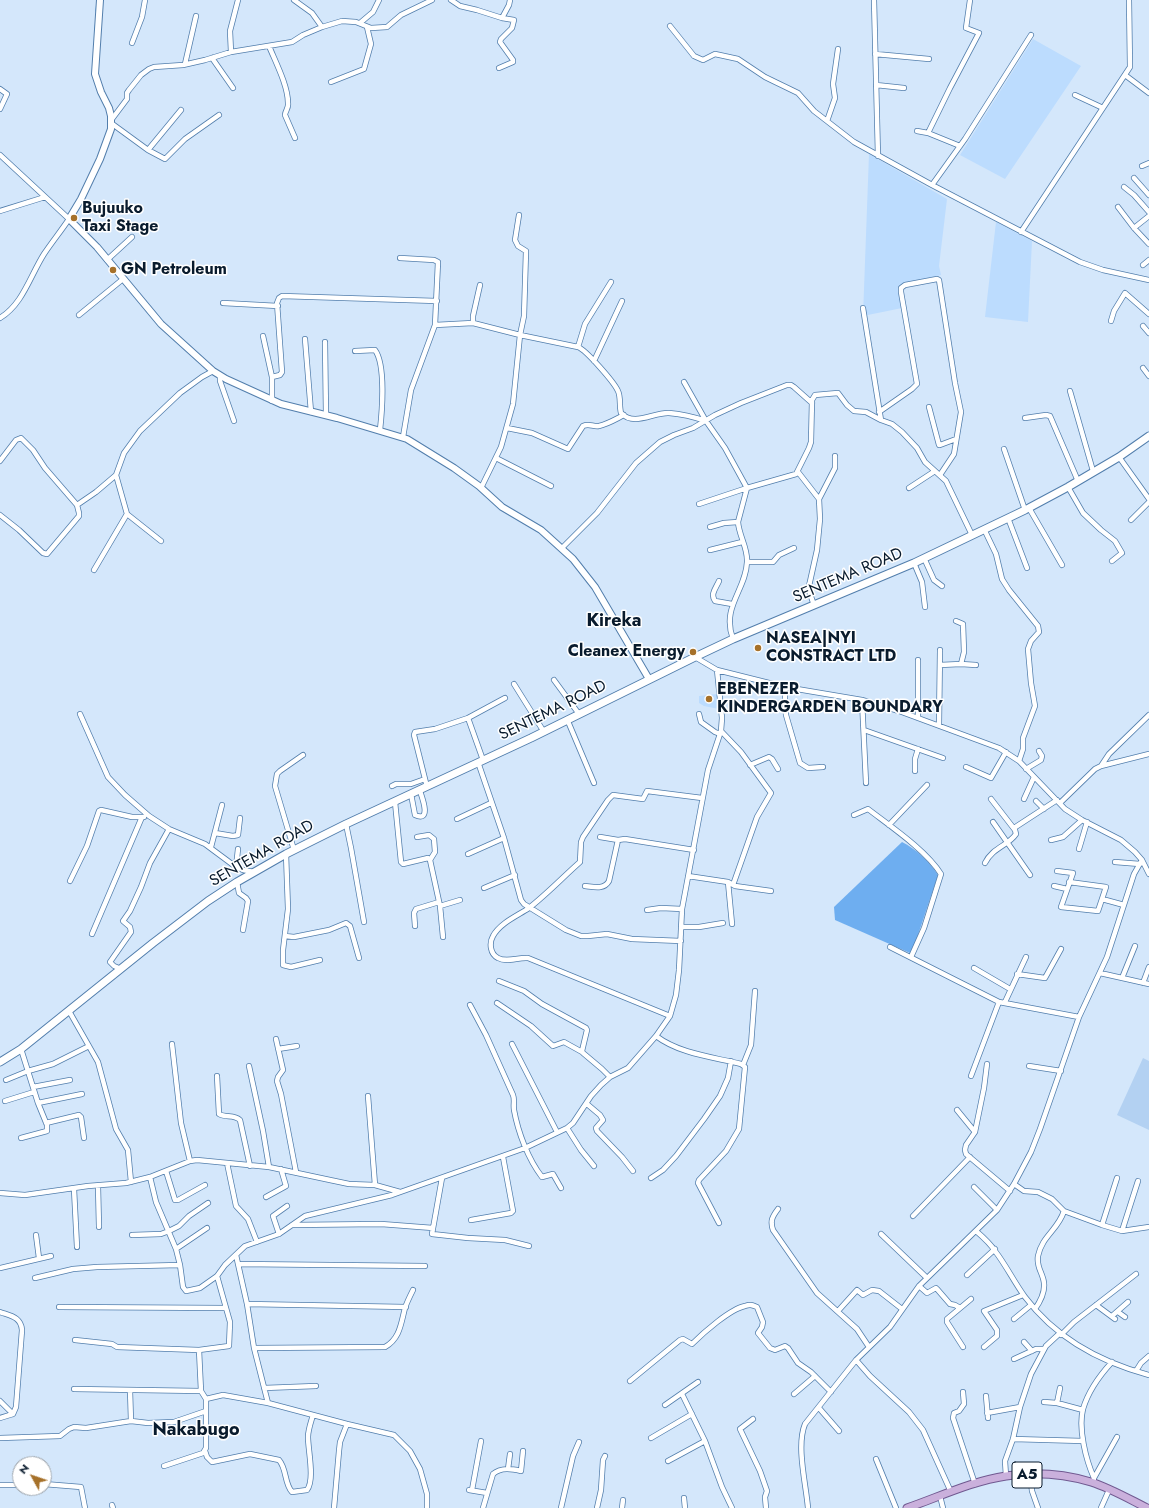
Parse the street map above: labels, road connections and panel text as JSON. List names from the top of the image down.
{
  "streets": {
    "main road": ["SENTEMA ROAD", "A5"]
  },
  "districts": ["Kireka", "Nakabugo"],
  "places": [
    "Bujuuko Taxi Stage",
    "GN Petroleum",
    "NASEA|NYI CONSTRACT LTD",
    "Cleanex Energy",
    "EBENEZER KINDERGARDEN BOUNDARY"
  ],
  "north": "top left"
}
